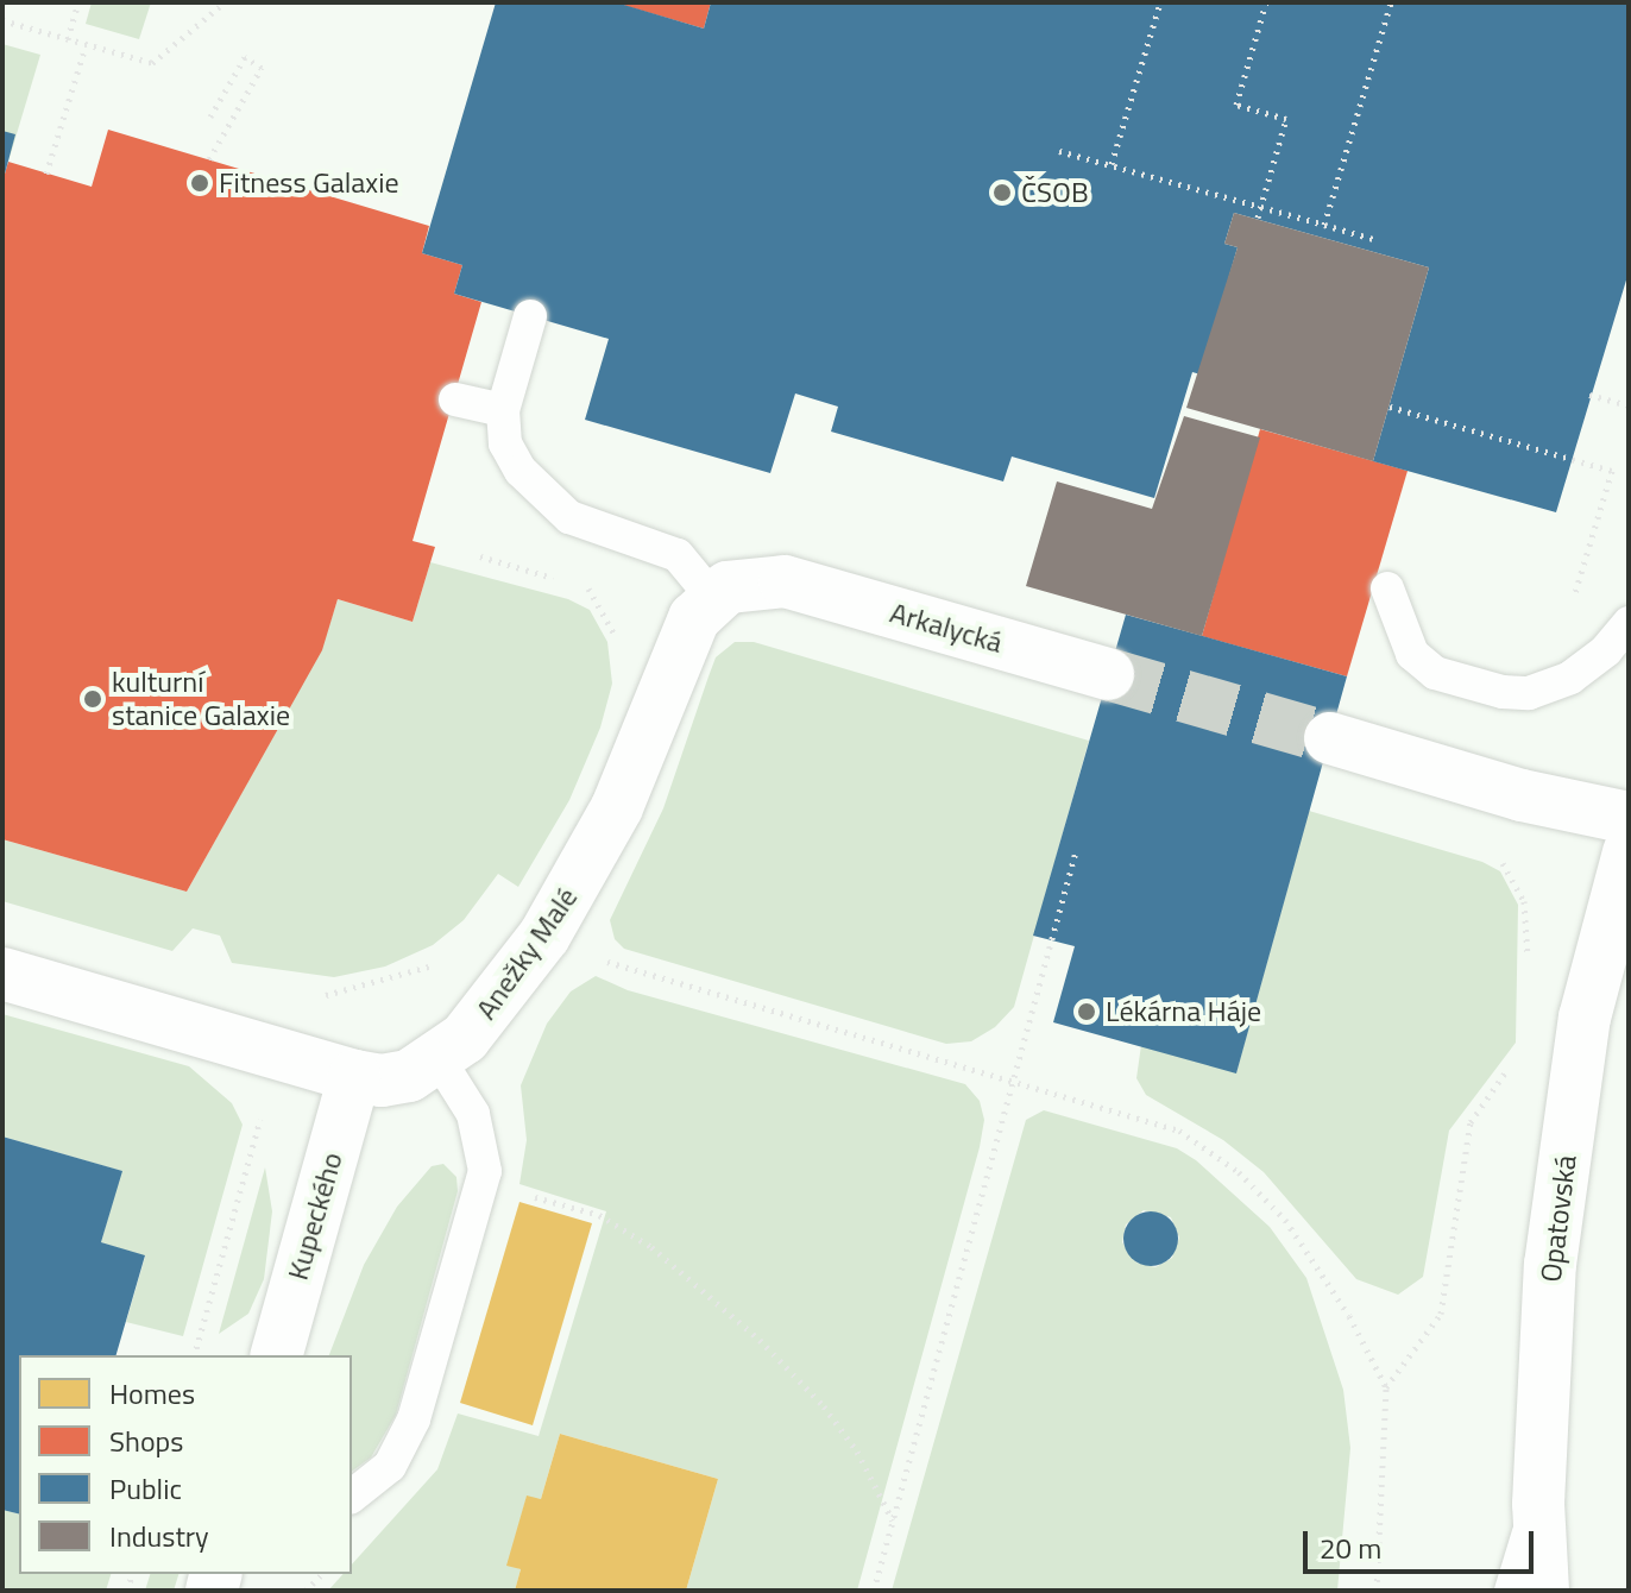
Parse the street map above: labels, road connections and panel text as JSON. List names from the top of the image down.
{
  "streets": {
    "street": [
      "Arkalycká",
      "Anežky Malé",
      "Kupeckého",
      "Opatovská"
    ]
  },
  "crossings": [
    ["Arkalycká", "Anežky Malé"],
    ["Anežky Malé", "Kupeckého"]
  ],
  "places": [
    "Fitness Galaxie",
    "ČSOB",
    "kulturní stanice Galaxie",
    "Lékárna Háje"
  ],
  "legend": [
    "Homes",
    "Shops",
    "Public",
    "Industry"
  ],
  "scale_bar": "20 m"
}
